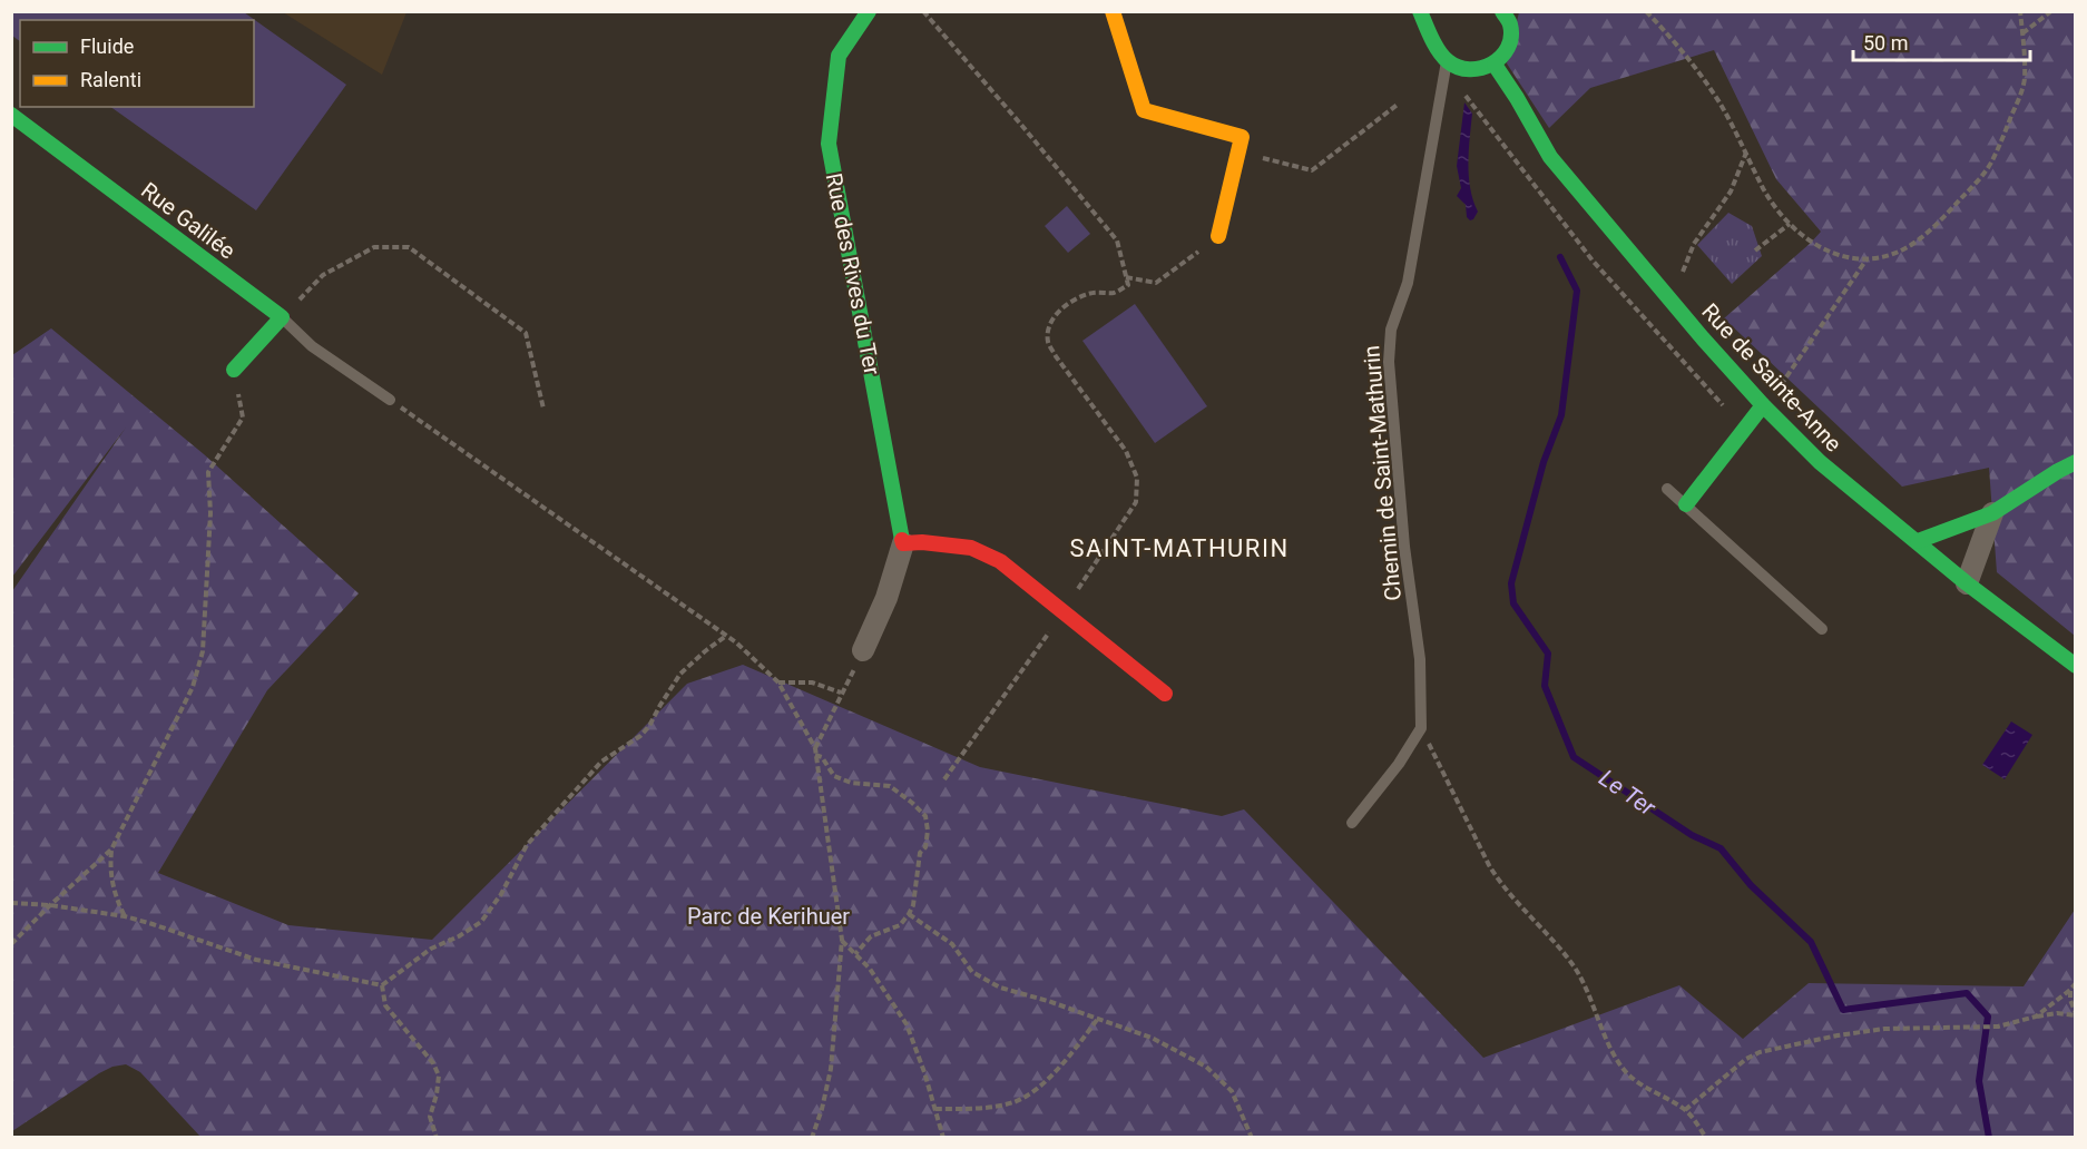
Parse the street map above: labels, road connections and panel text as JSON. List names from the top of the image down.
{
  "streets": {
    "street": ["Rue Galilée", "Rue des Rives du Ter", "Rue de Sainte-Anne"],
    "lane": ["Chemin de Saint-Mathurin"]
  },
  "districts": ["SAINT-MATHURIN"],
  "water": ["Le Ter"],
  "parks": ["Parc de Kerihuer"],
  "legend": ["Fluide", "Ralenti"],
  "scale_bar": "50 m"
}
